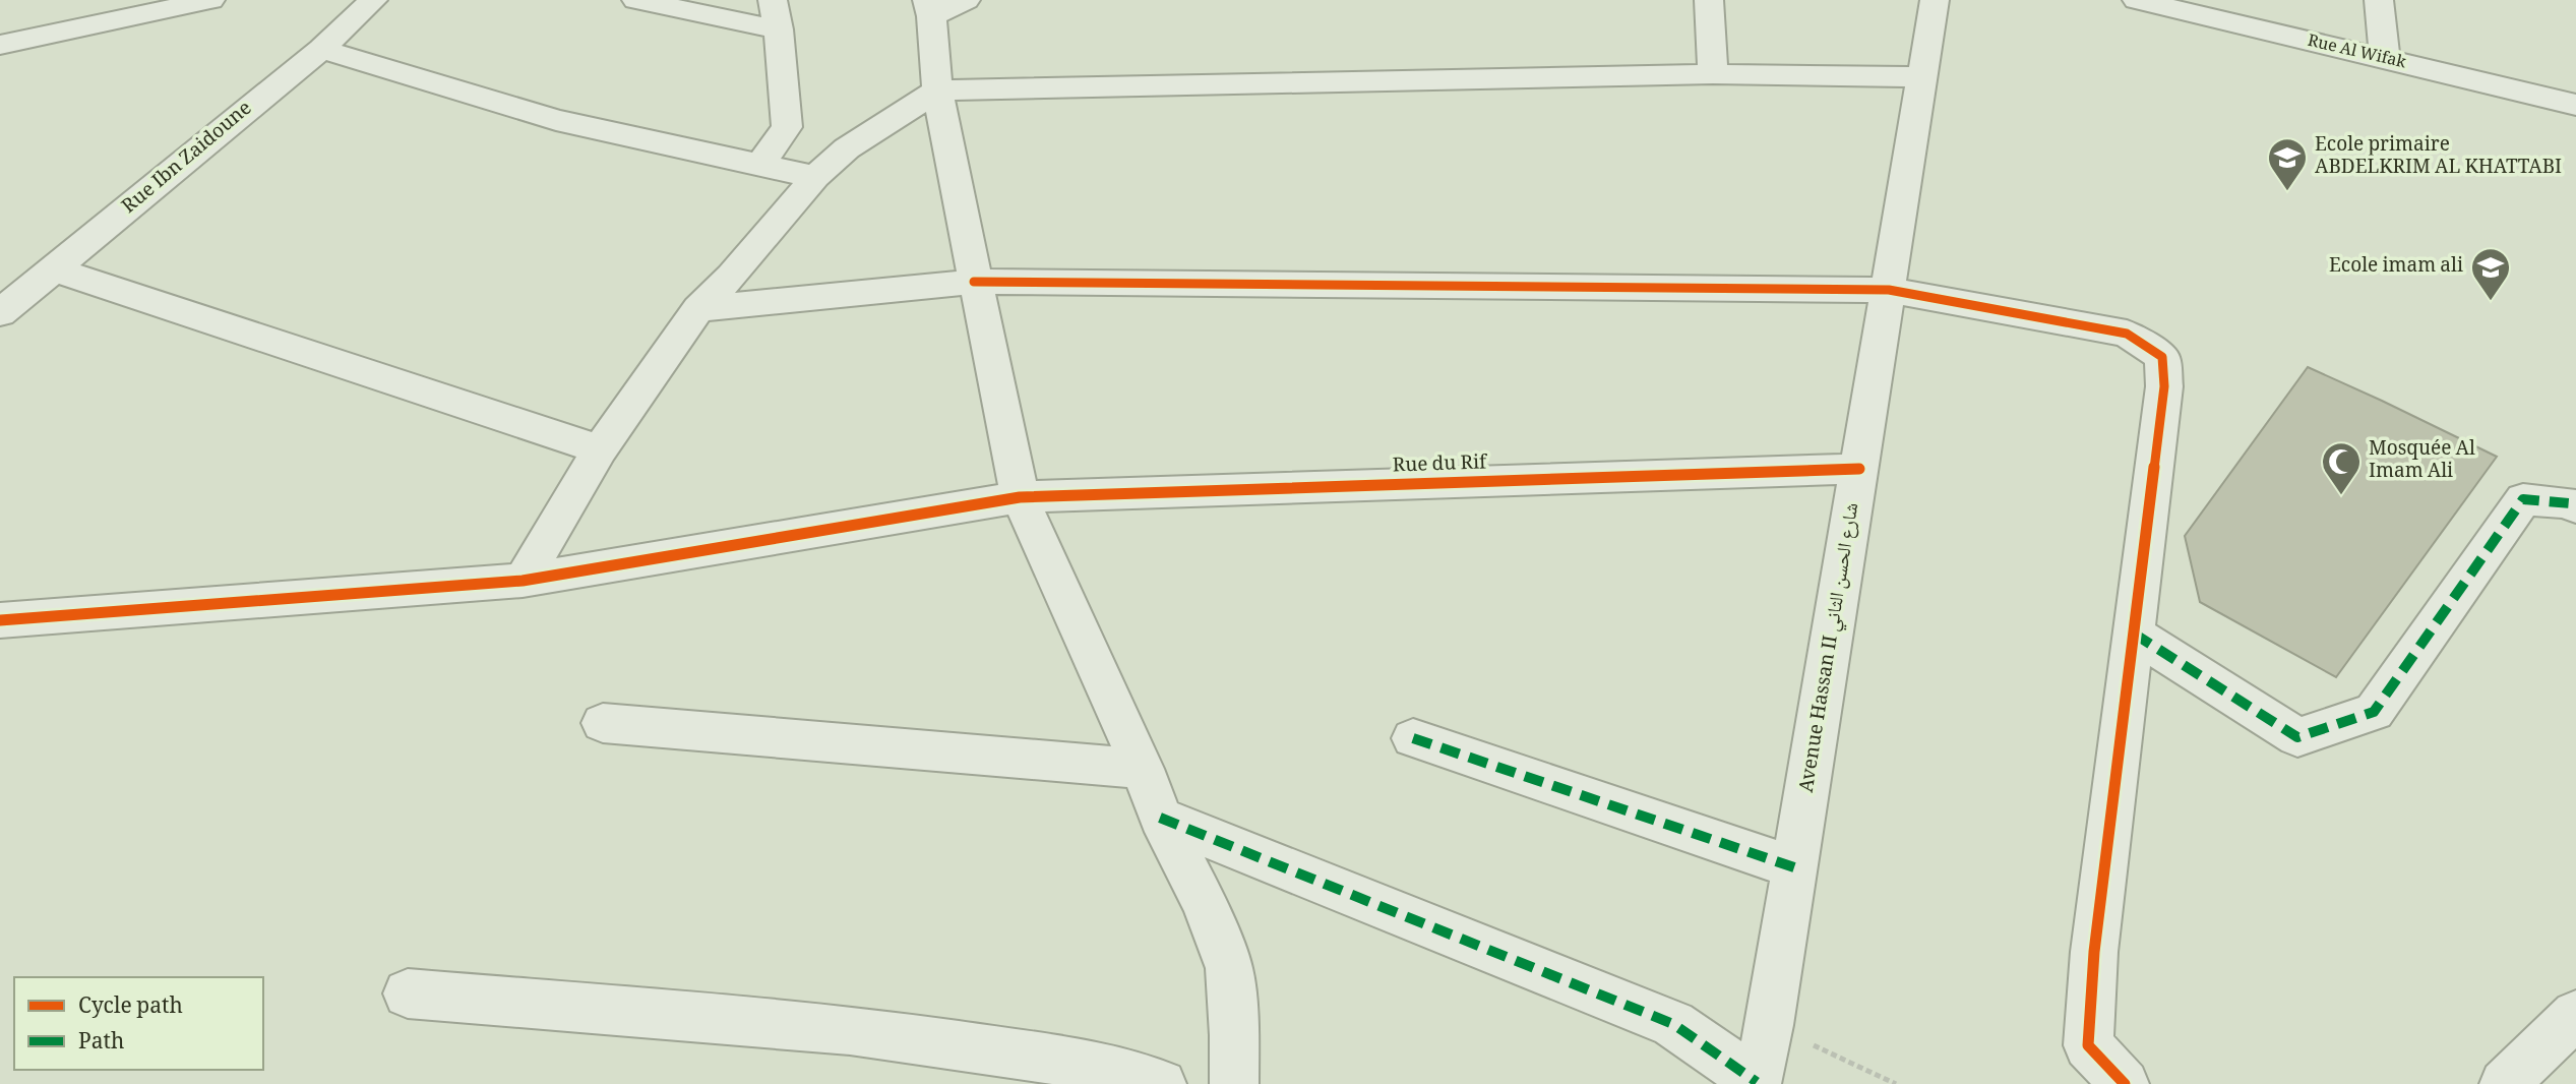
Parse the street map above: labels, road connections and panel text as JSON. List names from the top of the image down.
{
  "streets": {
    "street": [
      "Rue Al Wifak",
      "Rue Ibn Zaidoune",
      "Rue du Rif",
      "Avenue Hassan II شارع الحسن الثاني"
    ]
  },
  "crossings": [
    ["Rue du Rif", "Avenue Hassan II شارع الحسن الثاني"]
  ],
  "places": {
    "school or university": ["Ecole primaire ABDELKRIM AL KHATTABI", "Ecole imam ali"],
    "mosque": ["Mosquée Al Imam Ali"]
  },
  "legend": ["Cycle path", "Path"]
}
